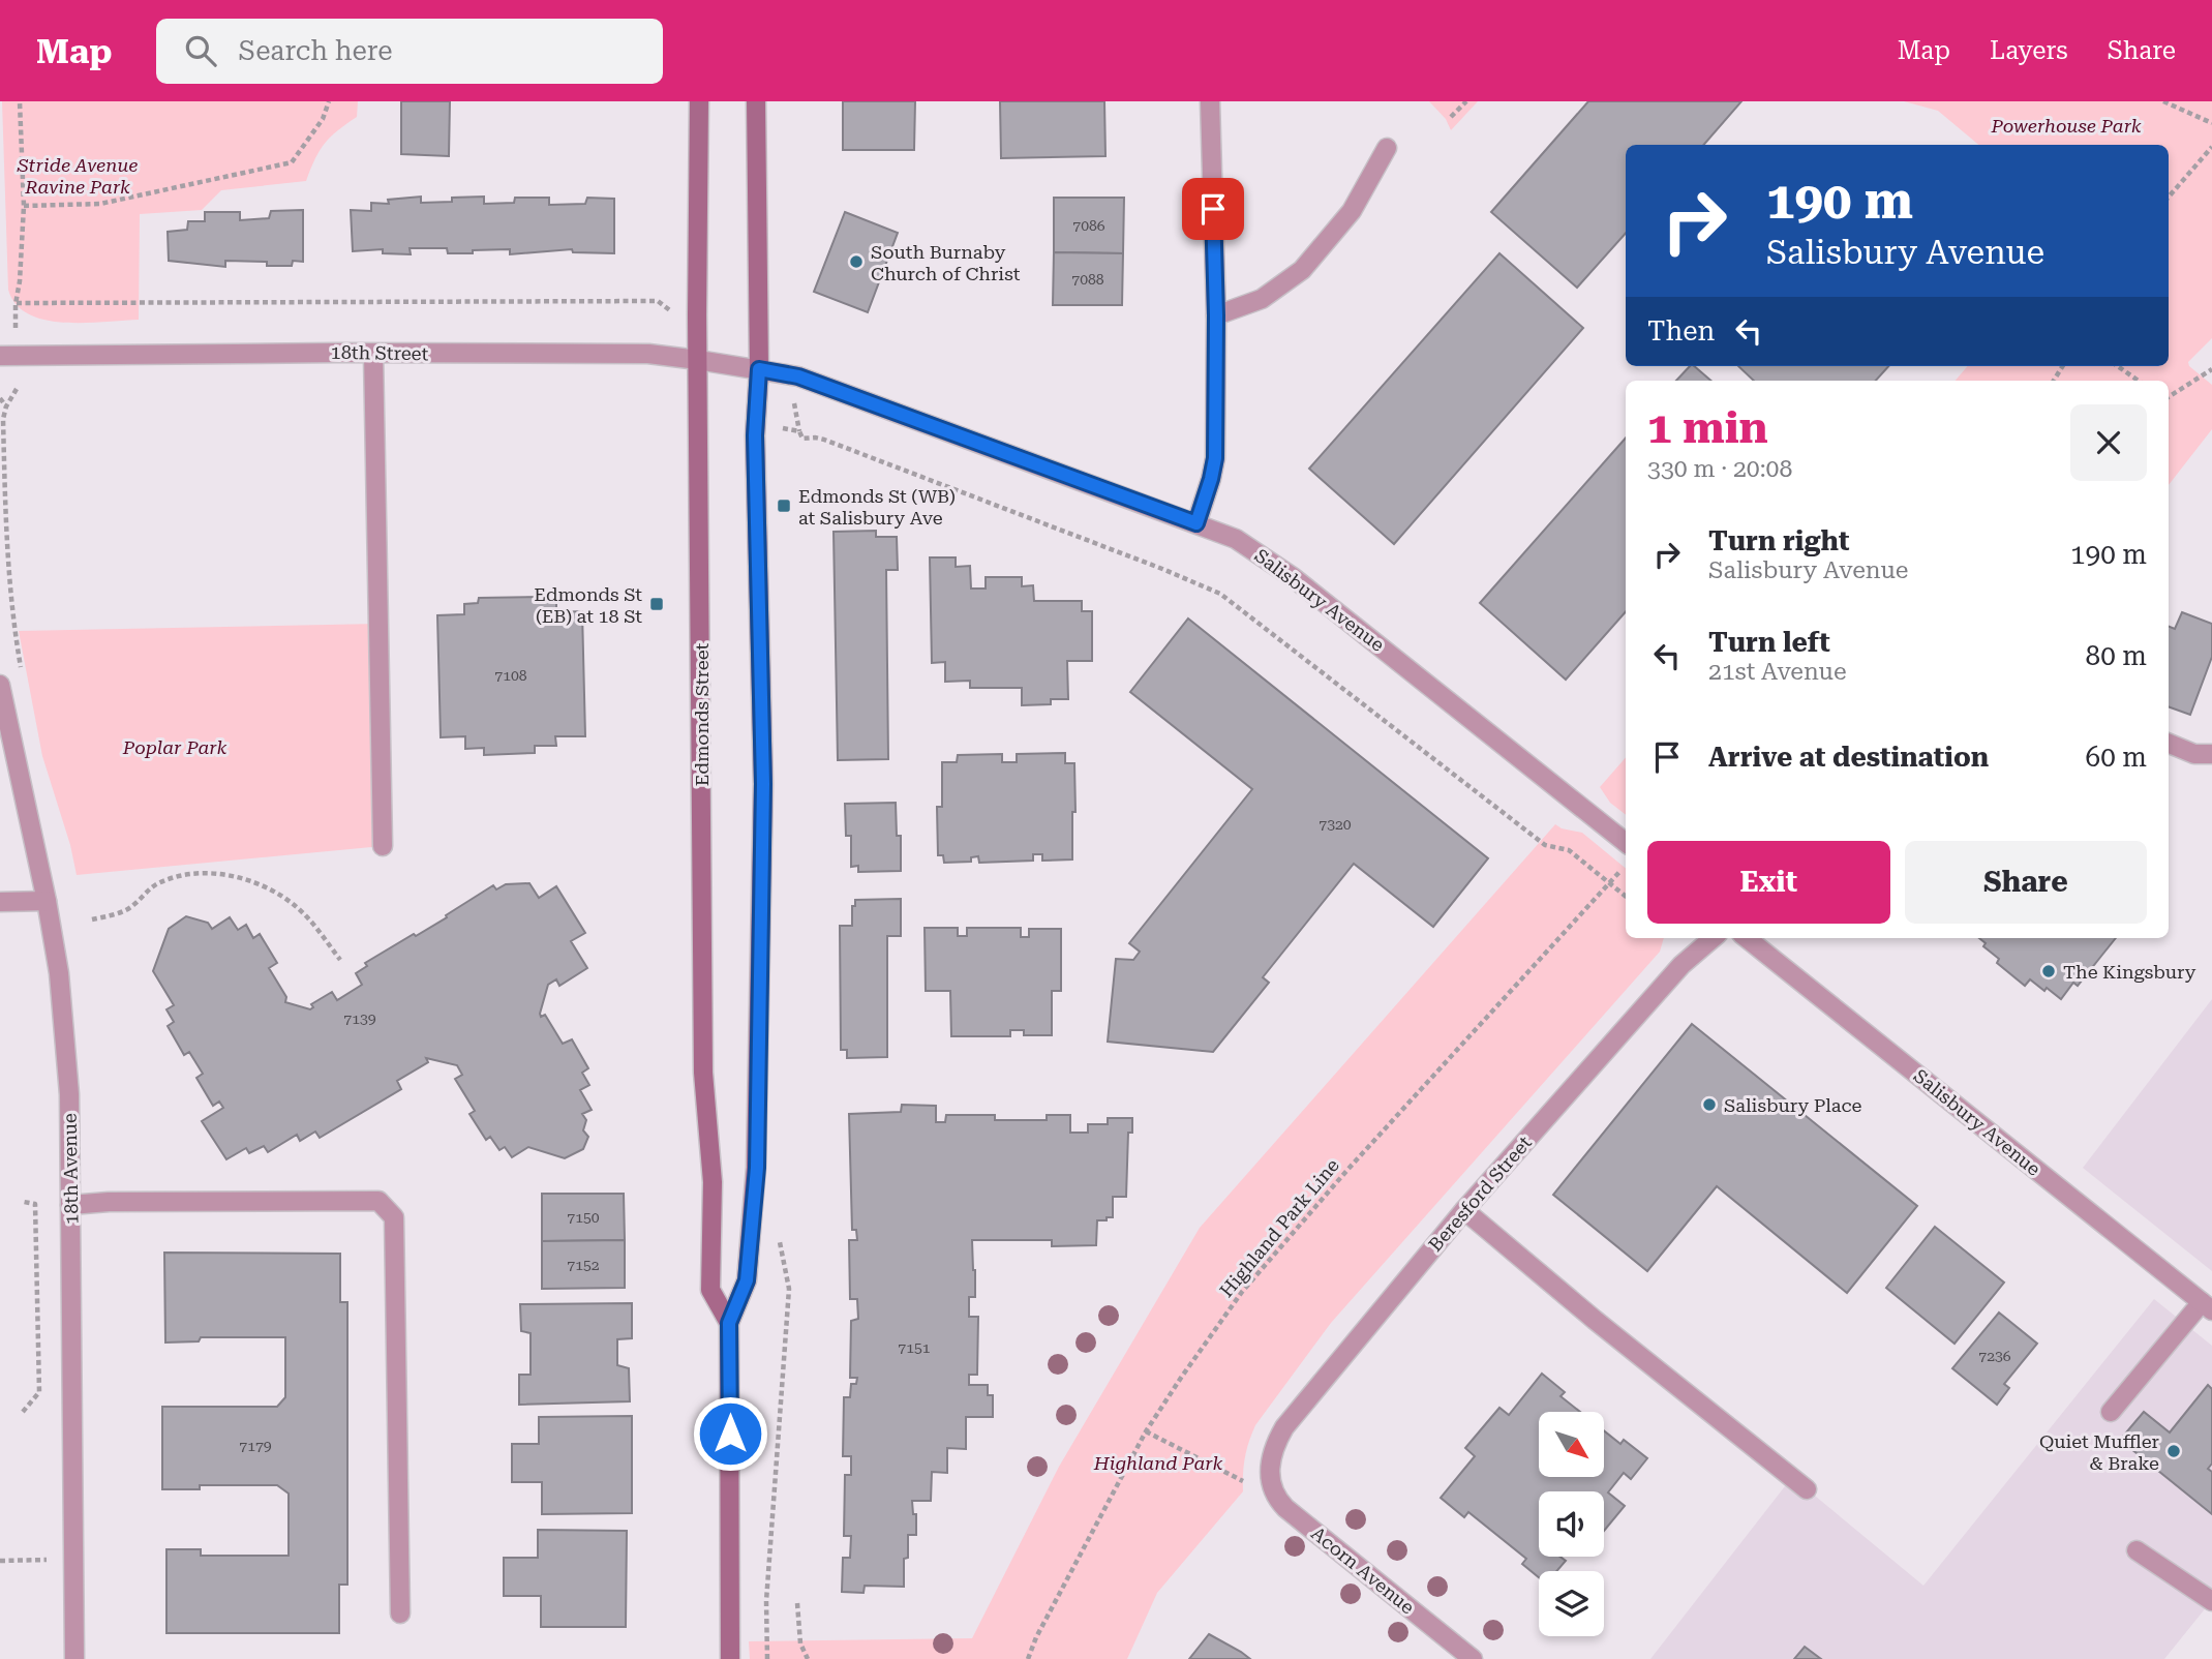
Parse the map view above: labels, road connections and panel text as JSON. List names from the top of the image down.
{
  "streets": {
    "street": [
      "18th Street",
      "Salisbury Avenue",
      "Edmonds Street",
      "18th Avenue",
      "Beresford Street",
      "Acorn Avenue"
    ],
    "path": ["Highland Park Line"]
  },
  "crossings": [
    ["18th Street", "Salisbury Avenue"],
    ["18th Street", "Edmonds Street"],
    ["Salisbury Avenue", "Edmonds Street"],
    ["Beresford Street", "Acorn Avenue"]
  ],
  "parks": [
    "Powerhouse Park",
    "Stride Avenue Ravine Park",
    "Poplar Park",
    "Highland Park"
  ],
  "places": {
    "other": [
      "South Burnaby Church of Christ",
      "The Kingsbury",
      "Salisbury Place",
      "Quiet Muffler & Brake"
    ],
    "transit": ["Edmonds St (WB) at Salisbury Ave", "Edmonds St (EB) at 18 St"]
  },
  "house_numbers": [
    "7086",
    "7088",
    "7108",
    "7320",
    "7139",
    "7150",
    "7152",
    "7151",
    "7236",
    "7179"
  ],
  "north": "bottom right",
  "page": {
    "header": "Map",
    "search": "Search here",
    "nav": ["Map", "Layers", "Share"],
    "turn": ["190 m", "Salisbury Avenue"],
    "then": "Then",
    "heading": ["1 min", "330 m · 20:08"],
    "list": [
      {
        "name": "Turn right",
        "note": "Salisbury Avenue",
        "value": "190 m"
      },
      {
        "name": "Turn left",
        "note": "21st Avenue",
        "value": "80 m"
      },
      {
        "name": "Arrive at destination",
        "value": "60 m"
      }
    ],
    "buttons": ["Exit", "Share"]
  }
}
